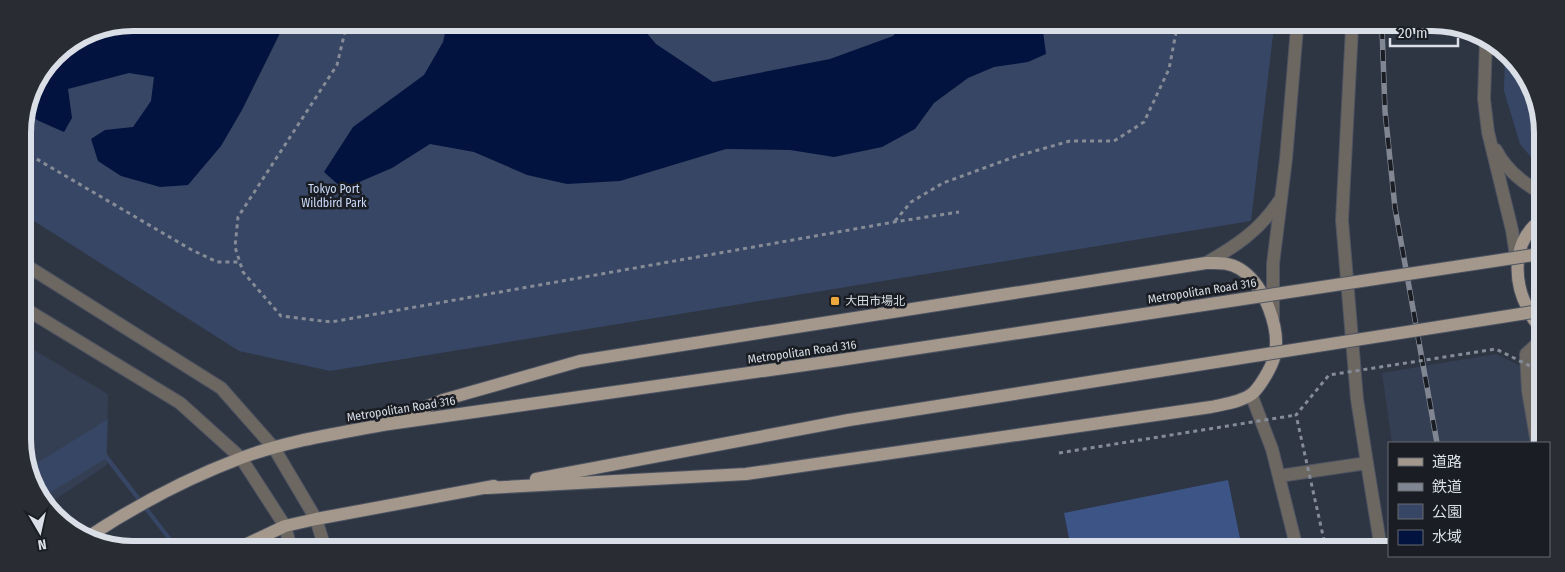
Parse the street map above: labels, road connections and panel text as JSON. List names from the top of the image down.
{
  "streets": {
    "main road": ["Metropolitan Road 316"]
  },
  "parks": ["Tokyo Port Wildbird Park"],
  "places": {
    "transit": ["大田市場北"]
  },
  "legend": [
    "道路",
    "鉄道",
    "公園",
    "水域"
  ],
  "scale_bar": "20 m",
  "north": "bottom"
}
